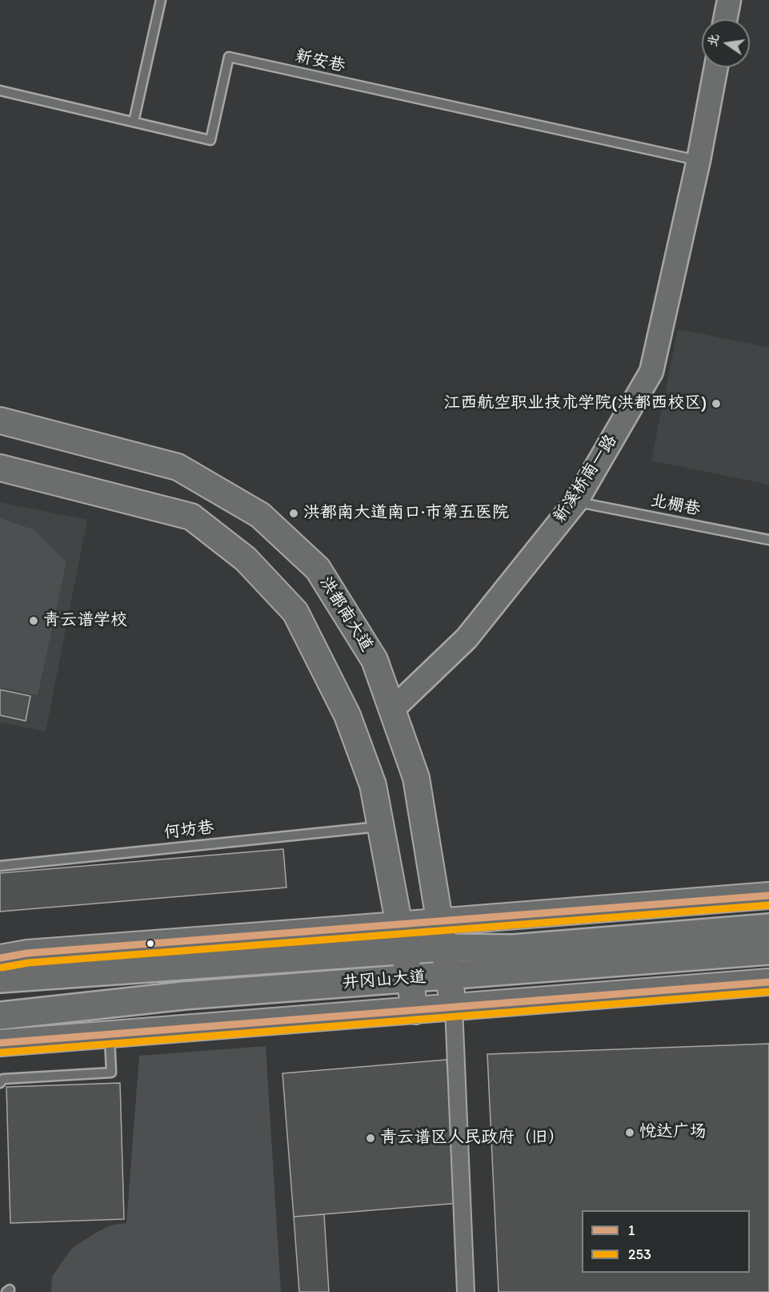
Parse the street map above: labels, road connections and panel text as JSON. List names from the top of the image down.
{
  "streets": {
    "highway": ["井冈山大道"],
    "main road": ["洪都南大道"],
    "street": ["新溪桥南一路"],
    "lane": ["新安巷", "北棚巷", "何坊巷"]
  },
  "crossings": [
    ["新安巷", "新溪桥南一路"],
    ["新溪桥南一路", "北棚巷"],
    ["新溪桥南一路", "洪都南大道"],
    ["洪都南大道", "井冈山大道"]
  ],
  "places": [
    "江西航空职业技术学院(洪都西校区)",
    "洪都南大道南口·市第五医院",
    "青云谱学校",
    "悦达广场",
    "青云谱区人民政府（旧）"
  ],
  "lines": ["transit line 1", "transit line 253"],
  "legend": ["1", "253"],
  "north": "left"
}
